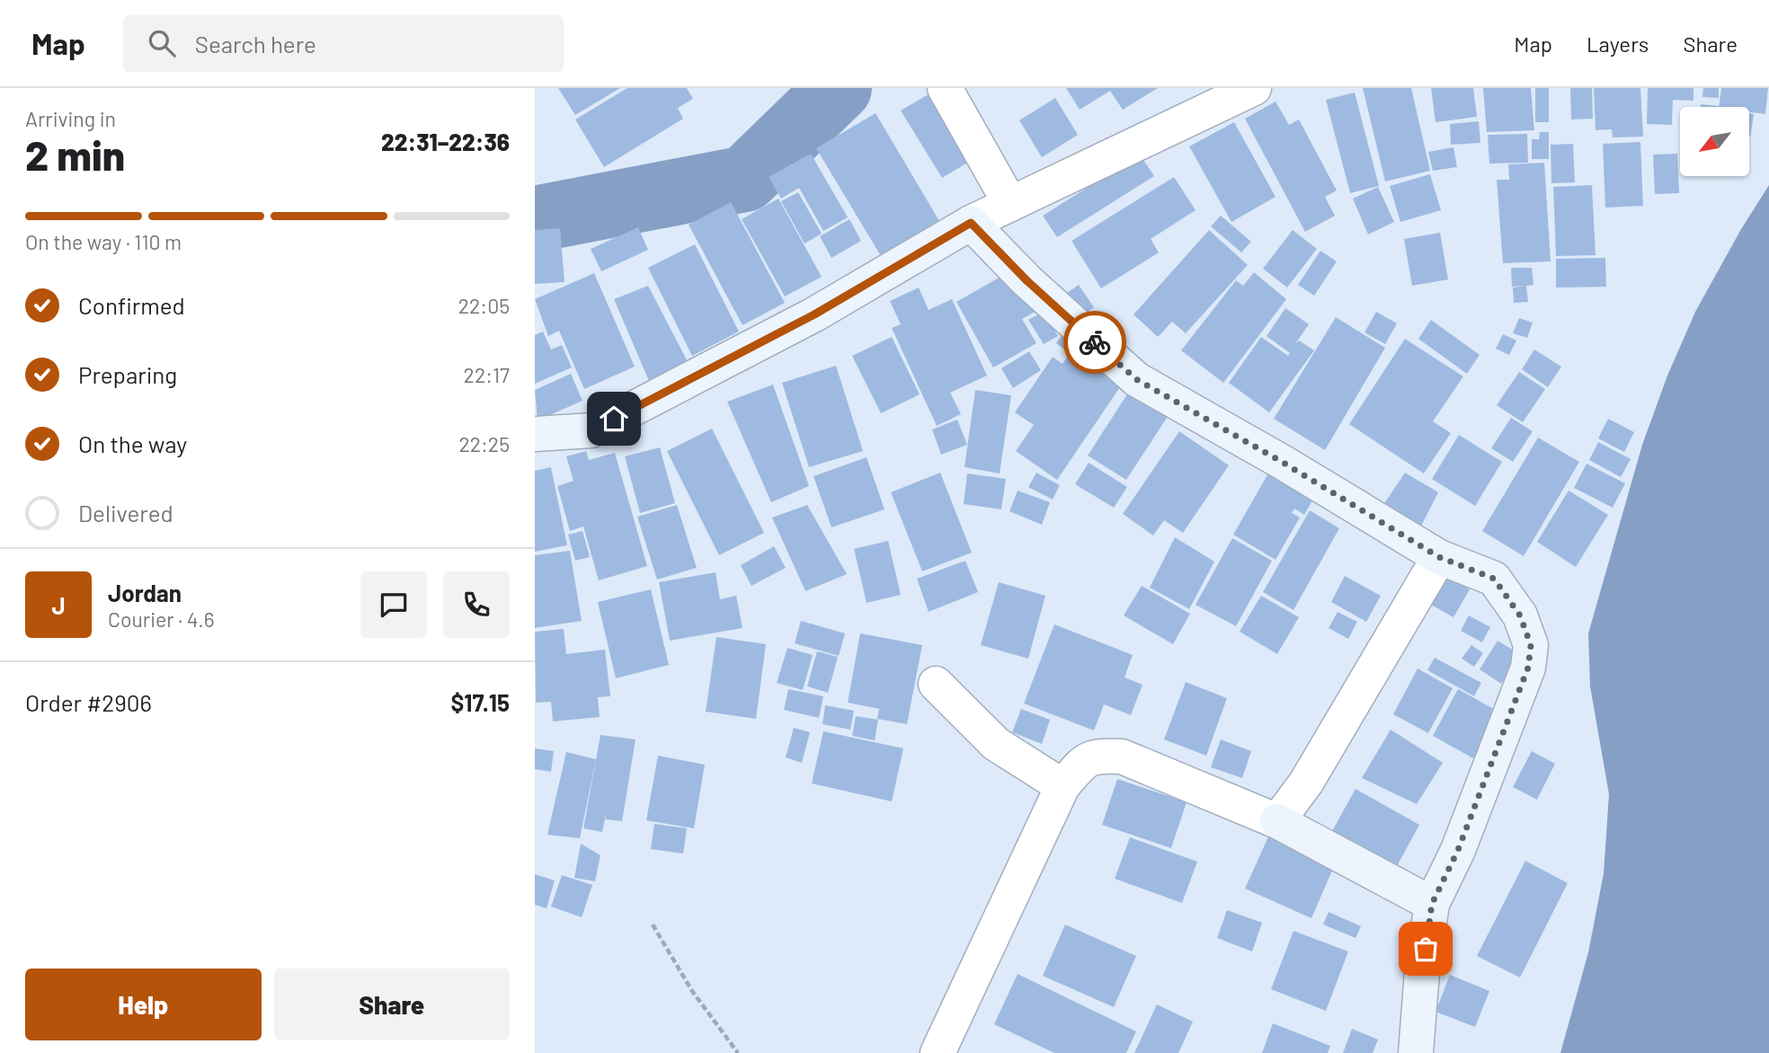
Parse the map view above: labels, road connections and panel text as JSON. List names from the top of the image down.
{
  "north": "bottom left",
  "page": {
    "header": "Map",
    "search": "Search here",
    "nav": ["Map", "Layers", "Share"],
    "heading": ["2 min", "Arriving in", "22:31–22:36"],
    "panel": [
      "Jordan",
      "Courier · 4.6",
      "Order #2906",
      "$17.15"
    ],
    "bar": "On the way · 110 m",
    "list": [
      ["Confirmed", "22:05"],
      ["Preparing", "22:17"],
      ["On the way", "22:25"],
      "Delivered"
    ],
    "round": "J",
    "buttons": ["Help", "Share"]
  }
}
